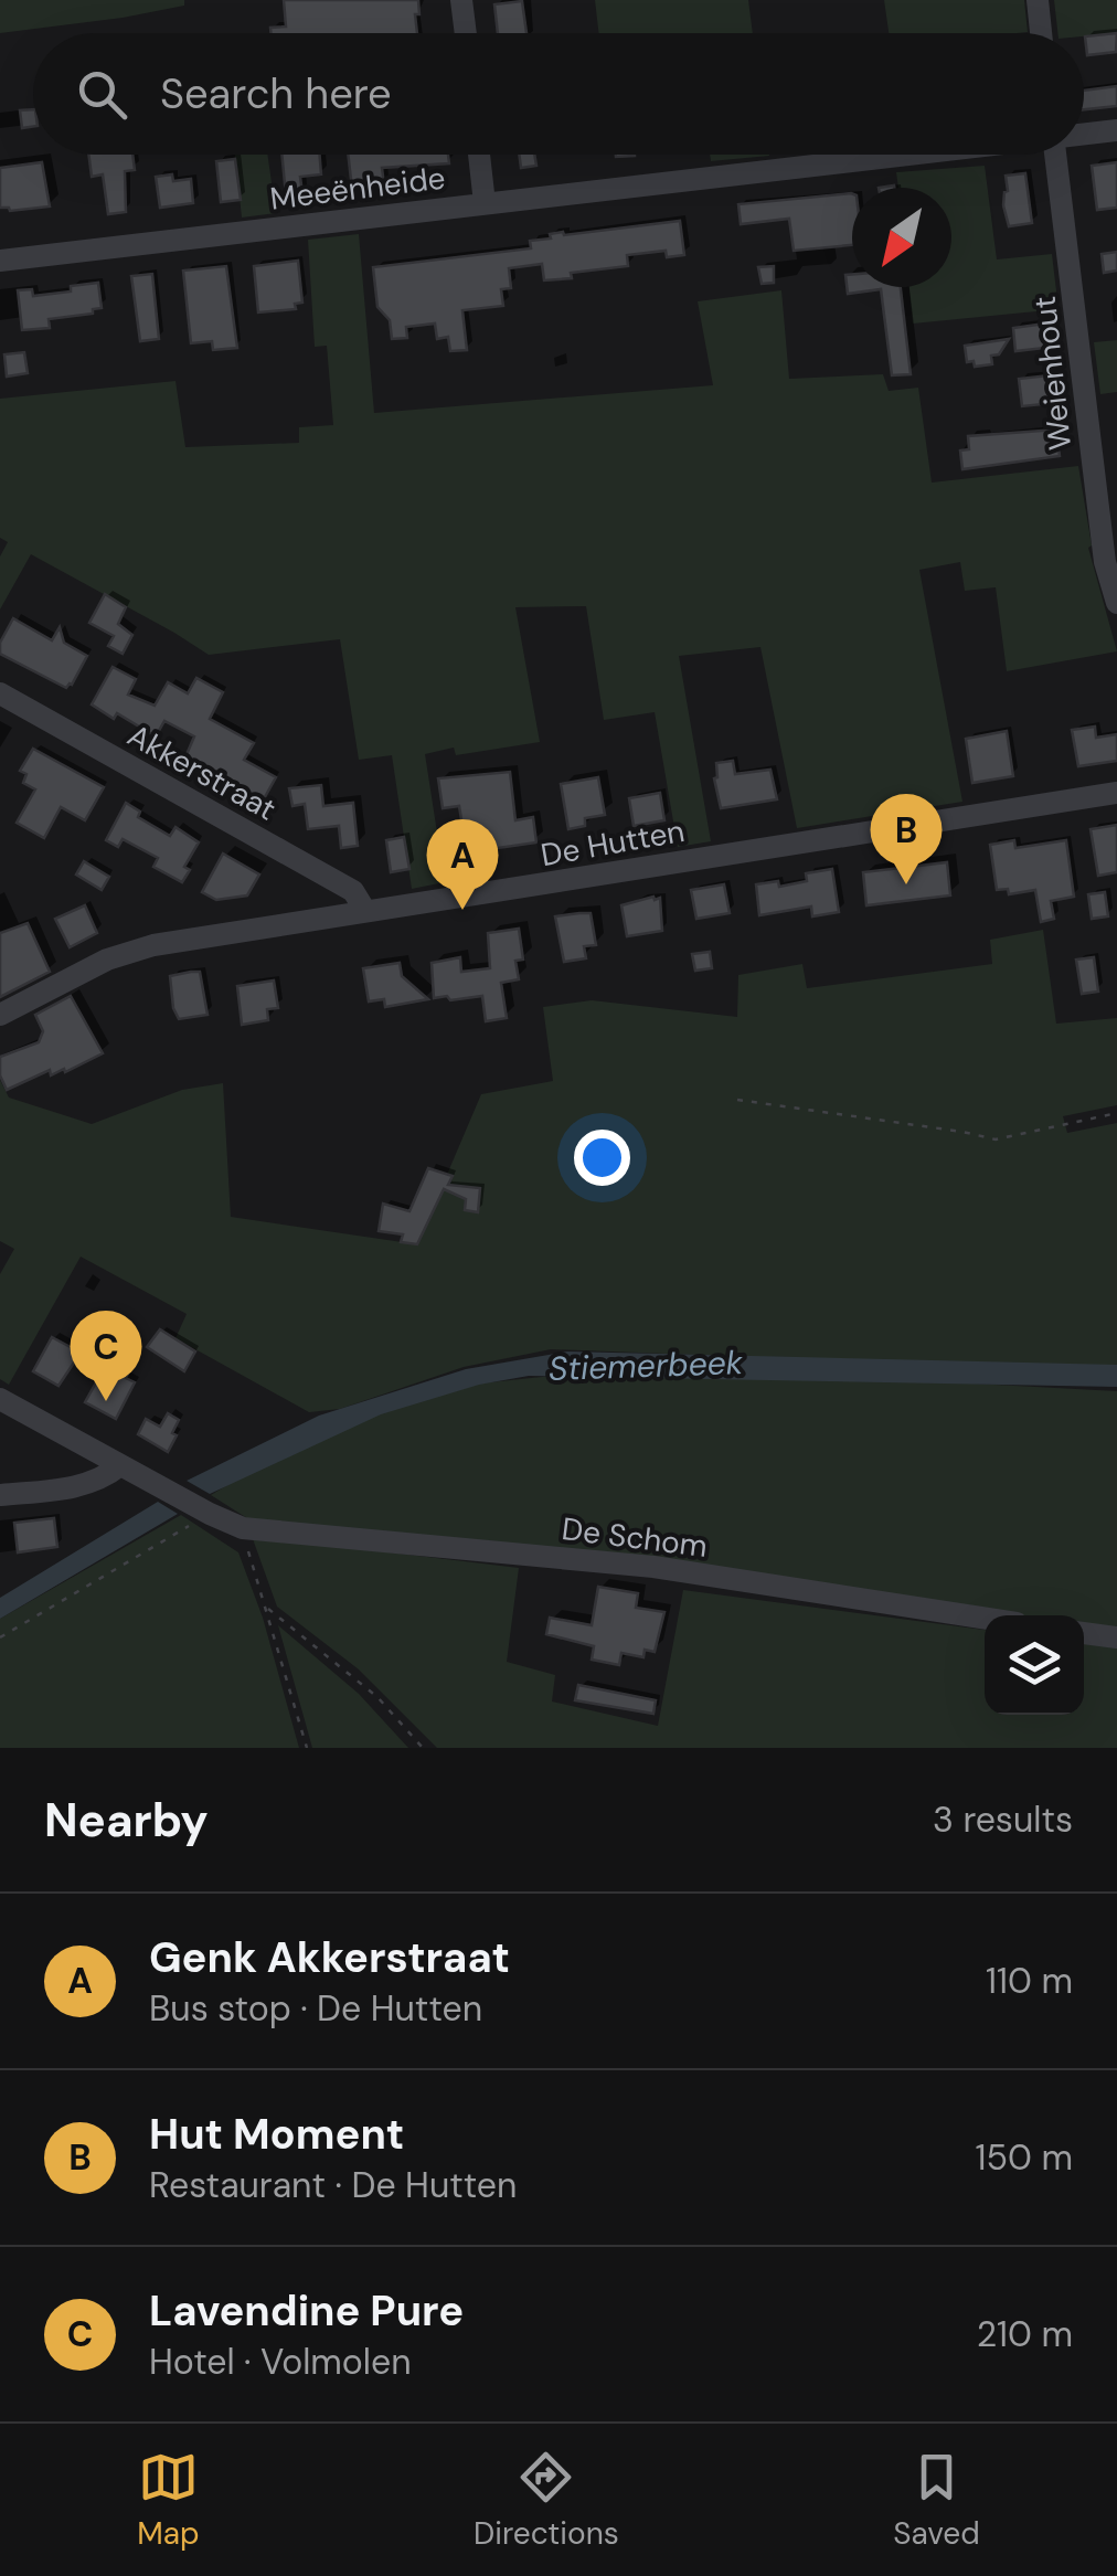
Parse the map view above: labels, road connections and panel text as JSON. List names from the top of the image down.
{
  "streets": {
    "street": [
      "Meeënheide",
      "Weienhout",
      "Akkerstraat",
      "De Hutten",
      "De Schom"
    ]
  },
  "crossings": [
    ["Akkerstraat", "De Hutten"]
  ],
  "water": ["Stiemerbeek"],
  "north": "bottom left",
  "page": {
    "search": "Search here",
    "pins": ["B", "A", "C"],
    "heading": ["Nearby", "3 results"],
    "list": [
      {
        "mark": "A",
        "name": "Genk Akkerstraat",
        "note": "Bus stop · De Hutten",
        "value": "110 m"
      },
      {
        "mark": "B",
        "name": "Hut Moment",
        "note": "Restaurant · De Hutten",
        "value": "150 m"
      },
      {
        "mark": "C",
        "name": "Lavendine Pure",
        "note": "Hotel · Volmolen",
        "value": "210 m"
      }
    ],
    "nav": ["Map", "Directions", "Saved"]
  }
}
